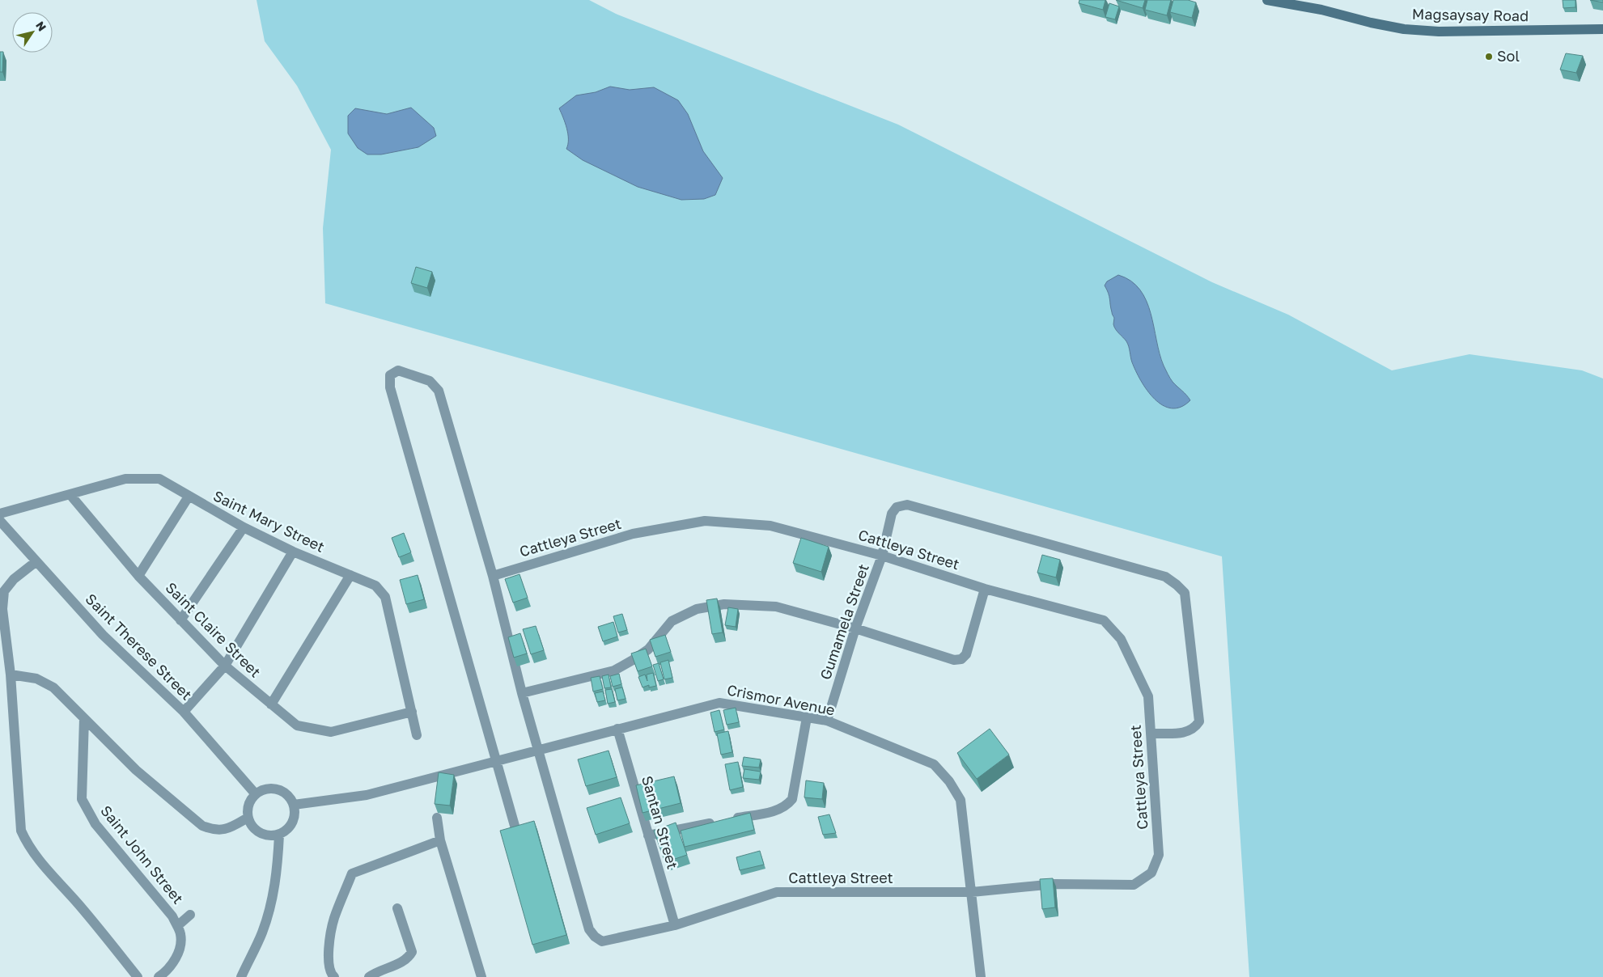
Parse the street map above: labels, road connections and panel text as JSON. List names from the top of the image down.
{
  "streets": {
    "main road": ["Magsaysay Road"],
    "street": [
      "Saint Mary Street",
      "Cattleya Street",
      "Gumamela Street",
      "Saint Claire Street",
      "Saint Therese Street",
      "Crismor Avenue",
      "Santan Street",
      "Saint John Street"
    ]
  },
  "crossings": [
    ["Saint Mary Street", "Saint Claire Street"],
    ["Cattleya Street", "Gumamela Street"],
    ["Cattleya Street", "Crismor Avenue"],
    ["Cattleya Street", "Santan Street"],
    ["Gumamela Street", "Crismor Avenue"],
    ["Saint Therese Street", "Crismor Avenue"],
    ["Crismor Avenue", "Santan Street"]
  ],
  "places": ["Sol"],
  "north": "top right"
}
